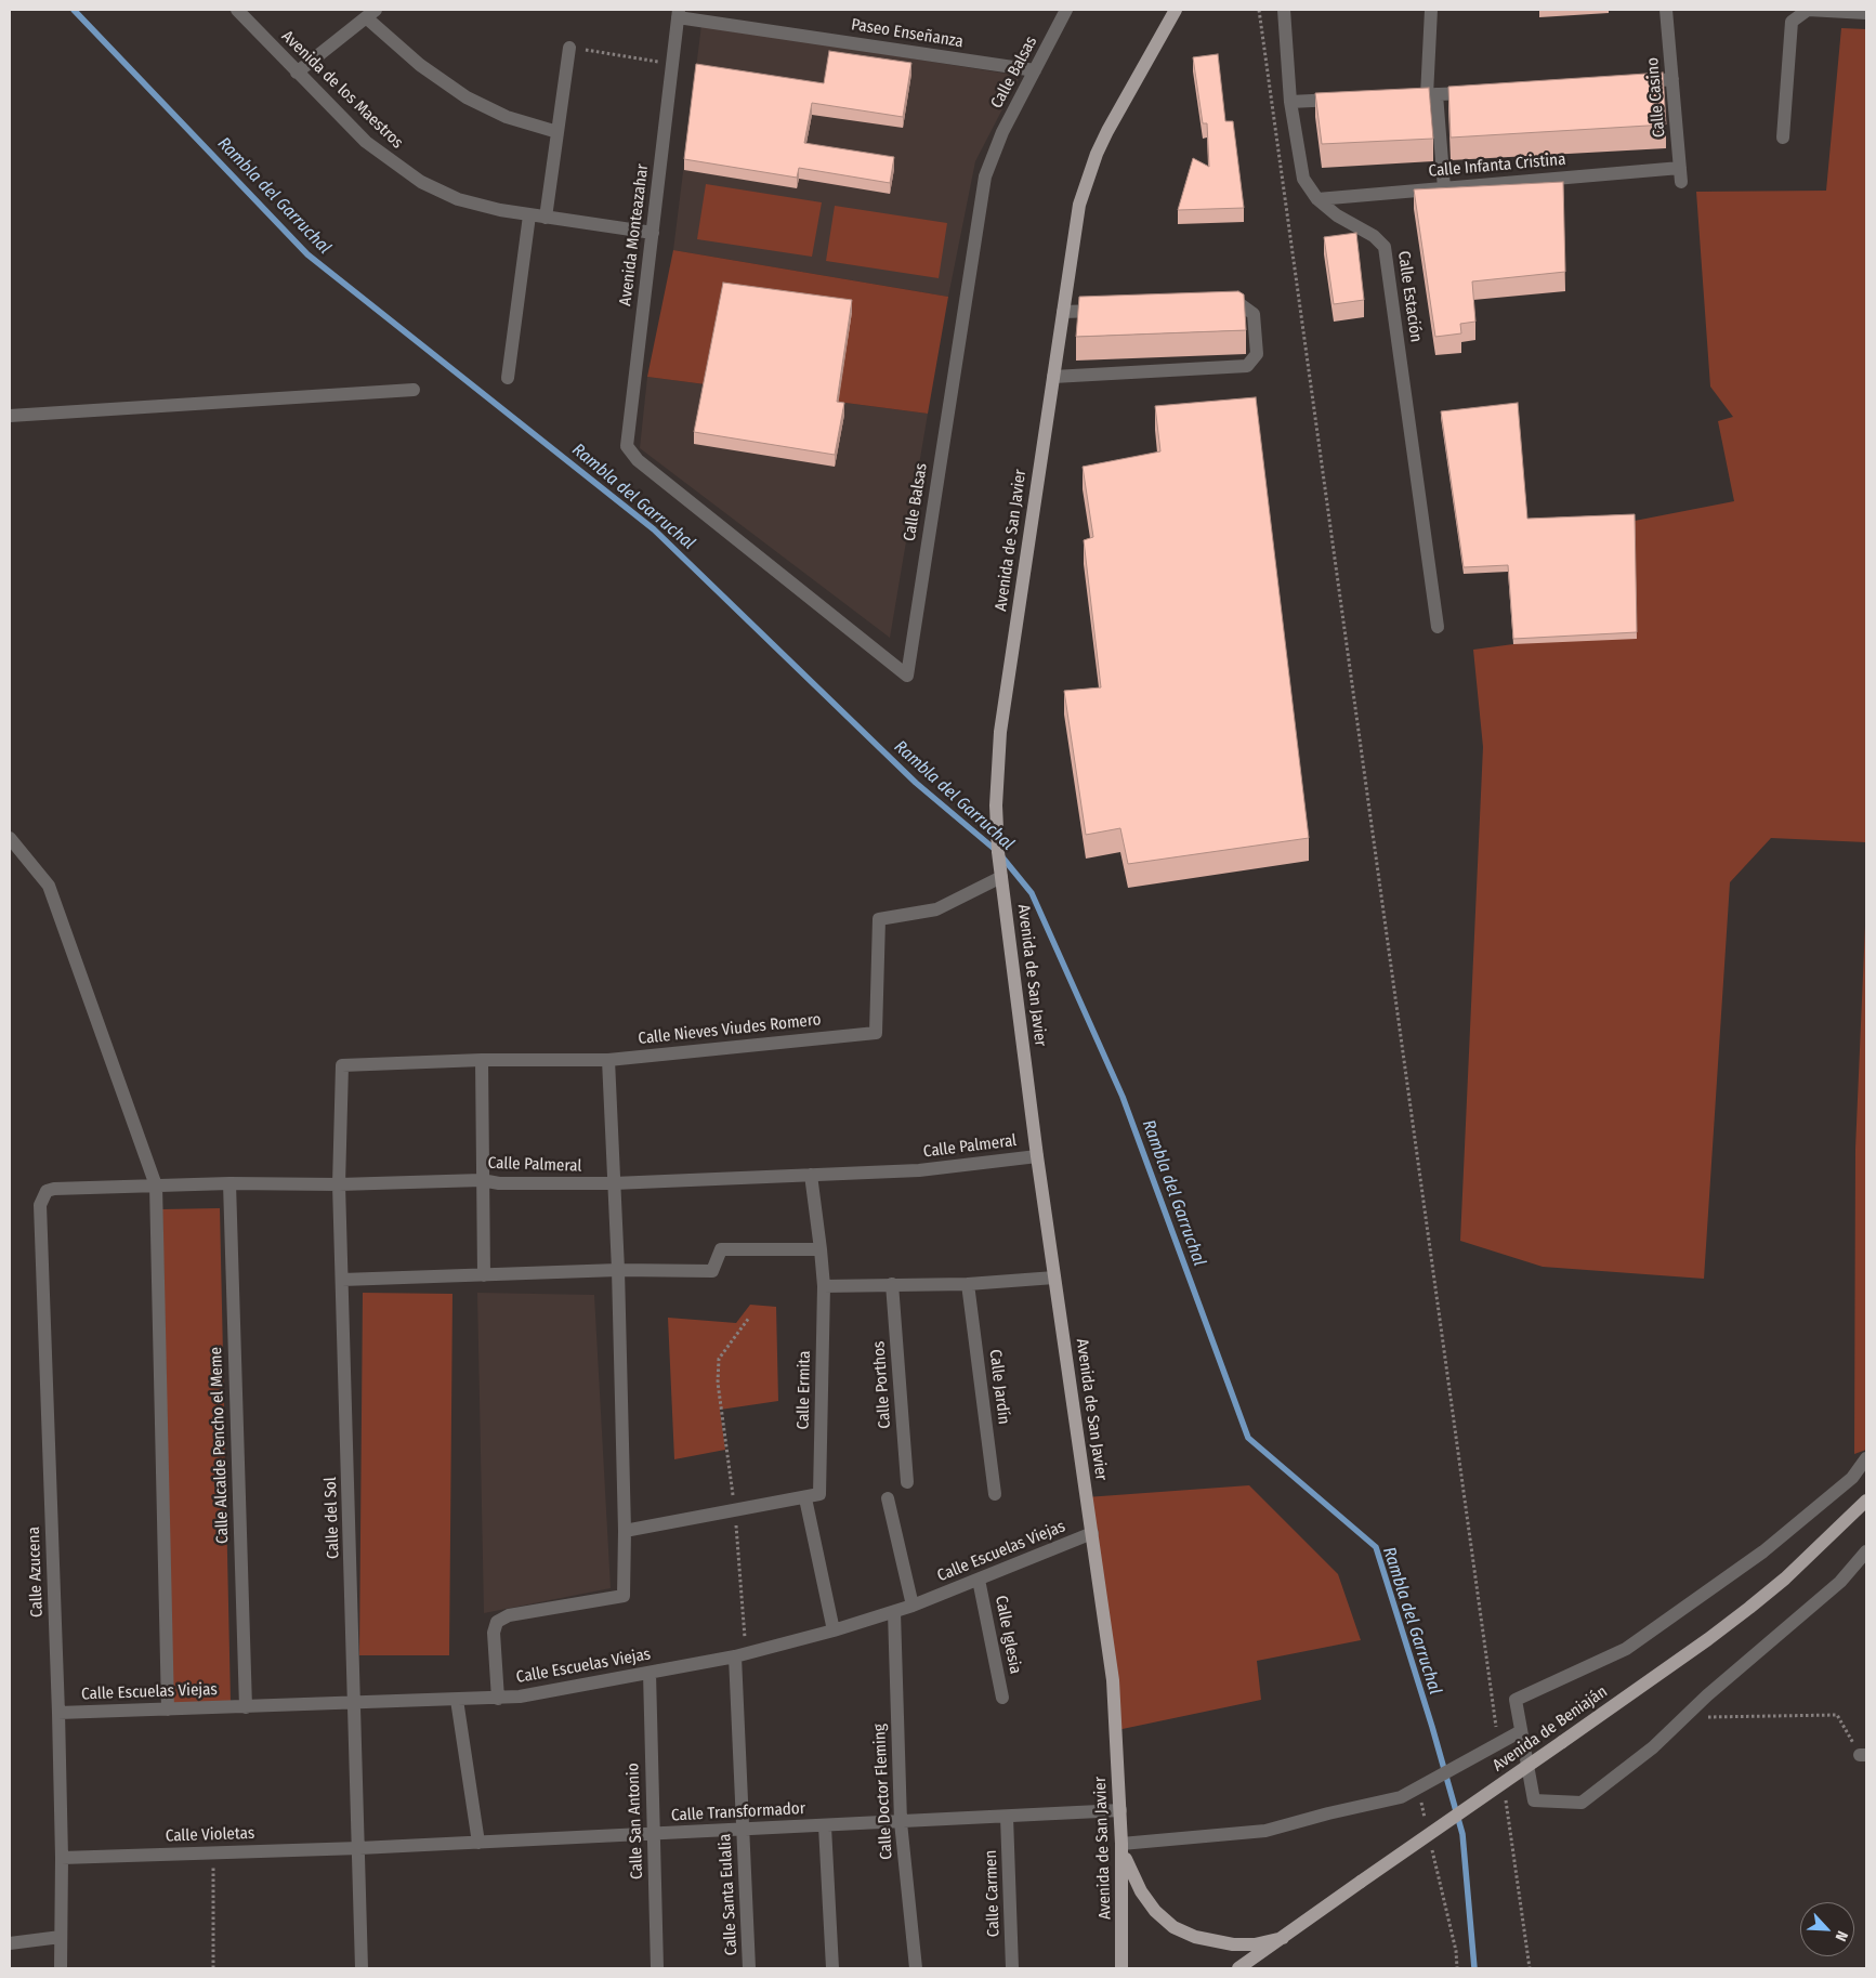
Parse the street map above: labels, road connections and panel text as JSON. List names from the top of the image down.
{
  "streets": {
    "main road": ["Avenida de San Javier", "Avenida de Beniaján"],
    "street": [
      "Paseo Enseñanza",
      "Calle Balsas",
      "Avenida de los Maestros",
      "Calle Casino",
      "Calle Infanta Cristina",
      "Avenida Monteazahar",
      "Calle Estación",
      "Calle Nieves Viudes Romero",
      "Calle Palmeral",
      "Calle Porthos",
      "Calle Jardín",
      "Calle Ermita",
      "Calle Alcalde Pencho el Meme",
      "Calle del Sol",
      "Calle Escuelas Viejas",
      "Calle Azucena",
      "Calle Iglesia",
      "Calle Doctor Fleming",
      "Calle Transformador",
      "Calle San Antonio",
      "Calle Violetas",
      "Calle Carmen",
      "Calle Santa Eulalia"
    ]
  },
  "crossings": [
    ["Paseo Enseñanza", "Calle Balsas"],
    ["Paseo Enseñanza", "Avenida Monteazahar"],
    ["Calle Balsas", "Avenida Monteazahar"],
    ["Avenida de los Maestros", "Avenida Monteazahar"],
    ["Calle Casino", "Calle Infanta Cristina"],
    ["Calle Infanta Cristina", "Calle Estación"],
    ["Avenida de San Javier", "Calle Nieves Viudes Romero"],
    ["Avenida de San Javier", "Calle Palmeral"],
    ["Avenida de San Javier", "Calle Escuelas Viejas"],
    ["Avenida de San Javier", "Calle Transformador"],
    ["Calle Nieves Viudes Romero", "Calle del Sol"],
    ["Calle Palmeral", "Calle Ermita"],
    ["Calle Palmeral", "Calle Alcalde Pencho el Meme"],
    ["Calle Palmeral", "Calle del Sol"],
    ["Calle Palmeral", "Calle Azucena"],
    ["Calle Alcalde Pencho el Meme", "Calle Escuelas Viejas"],
    ["Calle del Sol", "Calle Escuelas Viejas"],
    ["Calle del Sol", "Calle Transformador"],
    ["Calle del Sol", "Calle Violetas"],
    ["Calle Escuelas Viejas", "Calle Azucena"],
    ["Calle Escuelas Viejas", "Calle Iglesia"],
    ["Calle Escuelas Viejas", "Calle Doctor Fleming"],
    ["Calle Escuelas Viejas", "Calle San Antonio"],
    ["Calle Escuelas Viejas", "Calle Santa Eulalia"],
    ["Calle Azucena", "Calle Violetas"],
    ["Calle Doctor Fleming", "Calle Transformador"],
    ["Calle Transformador", "Calle San Antonio"],
    ["Calle Transformador", "Calle Violetas"],
    ["Calle Transformador", "Calle Carmen"],
    ["Calle Transformador", "Calle Santa Eulalia"]
  ],
  "water": ["Rambla del Garruchal"],
  "north": "bottom right"
}
